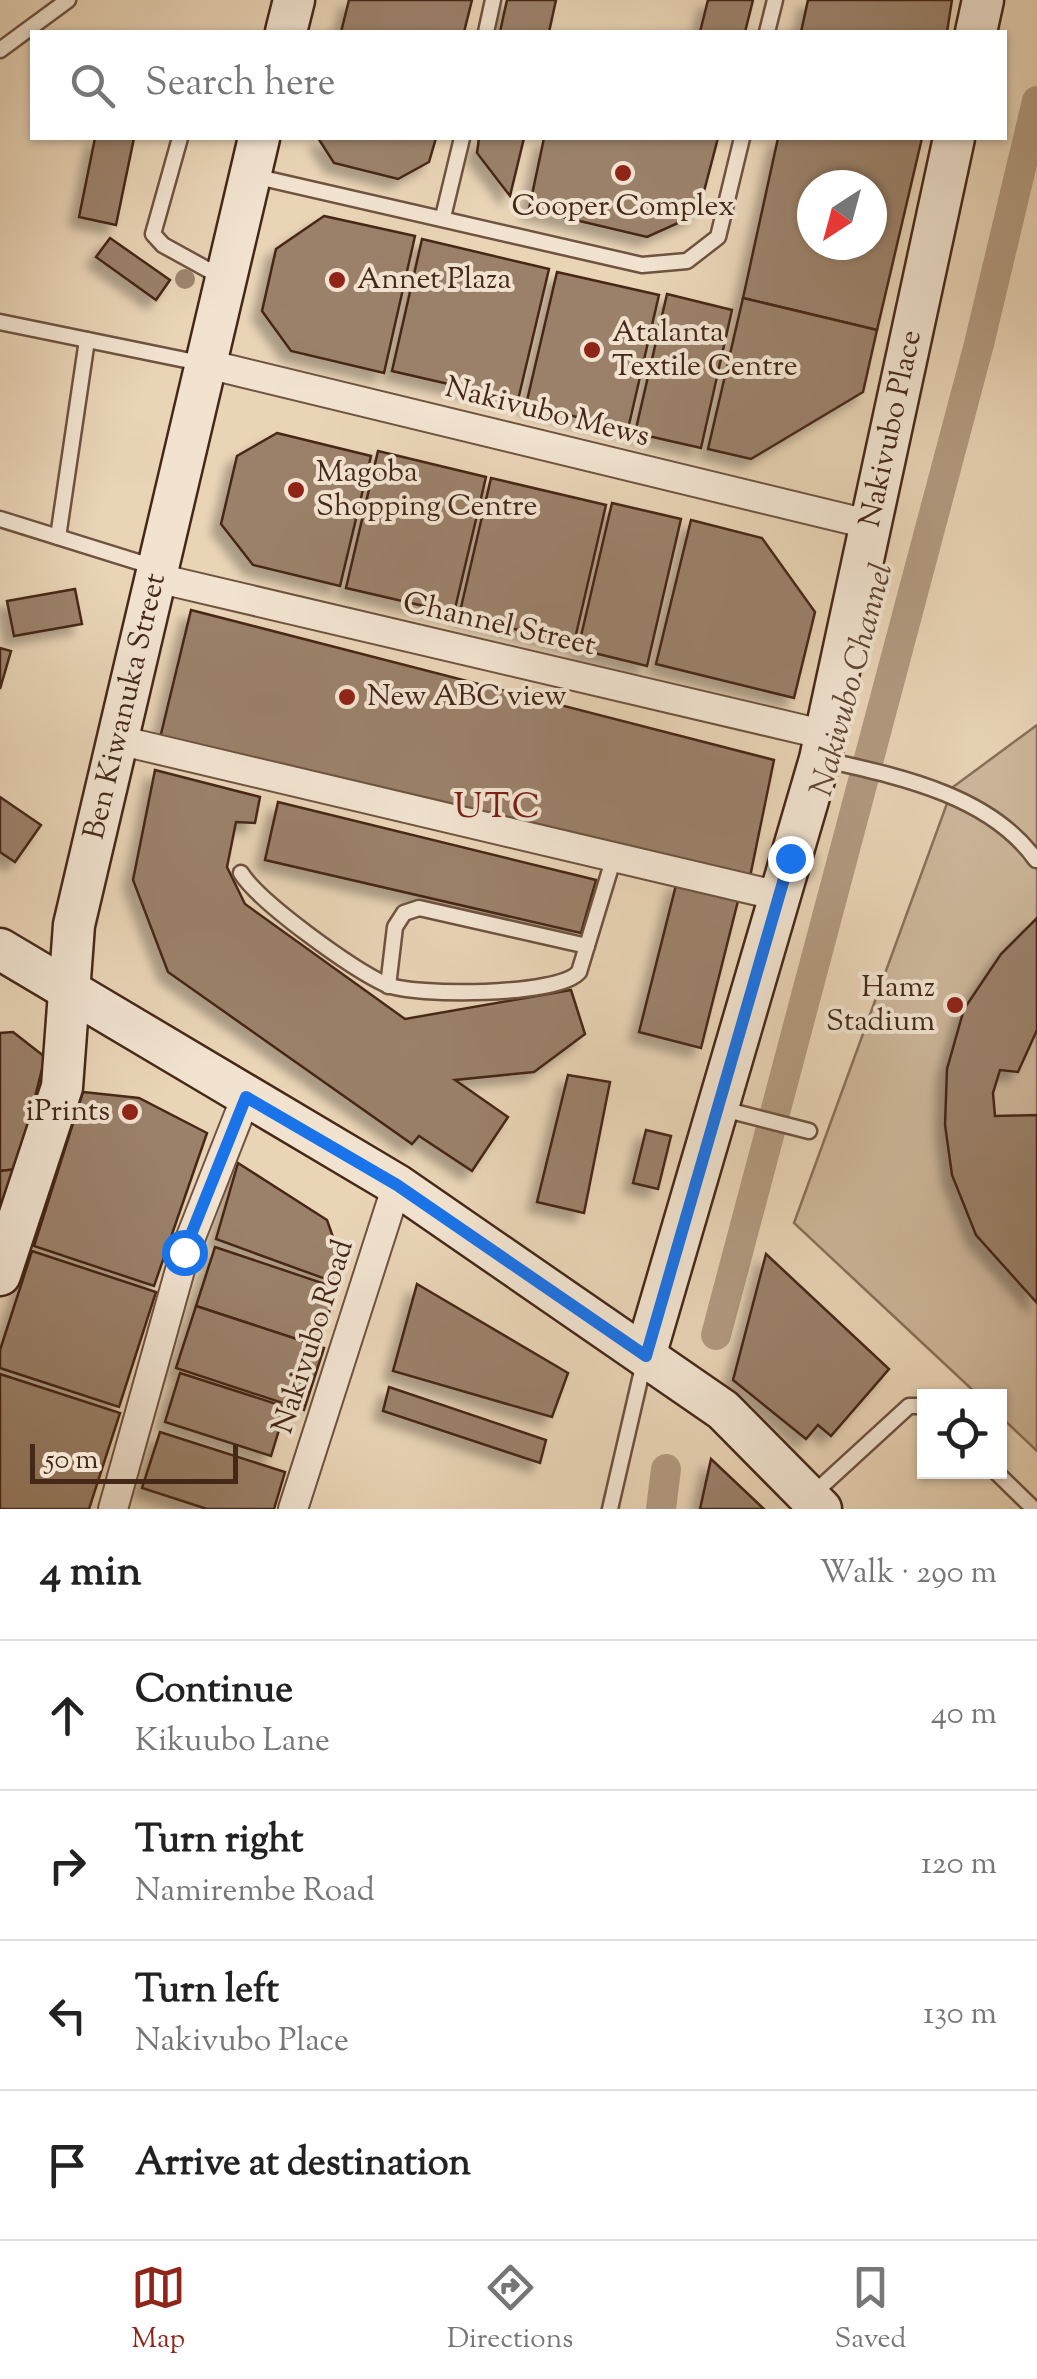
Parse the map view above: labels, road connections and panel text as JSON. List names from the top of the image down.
{
  "streets": {
    "main road": ["Nakivubo Place", "Ben Kiwanuka Street"],
    "street": ["Nakivubo Mews", "Channel Street", "Nakivubo Road"]
  },
  "crossings": [
    ["Nakivubo Mews", "Nakivubo Place"],
    ["Nakivubo Mews", "Ben Kiwanuka Street"],
    ["Nakivubo Place", "Channel Street"],
    ["Channel Street", "Ben Kiwanuka Street"]
  ],
  "districts": ["UTC"],
  "water": ["Nakivubo Channel"],
  "places": [
    "Cooper Complex",
    "Annet Plaza",
    "Atalanta Textile Centre",
    "Magoba Shopping Centre",
    "New ABC view",
    "Hamz Stadium",
    "iPrints"
  ],
  "scale_bar": "50 m",
  "north": "bottom left",
  "page": {
    "search": "Search here",
    "scale": "50 m",
    "heading": ["4 min", "Walk · 290 m"],
    "list": [
      ["Continue", "Kikuubo Lane", "40 m"],
      ["Turn right", "Namirembe Road", "120 m"],
      ["Turn left", "Nakivubo Place", "130 m"],
      "Arrive at destination"
    ],
    "nav": ["Map", "Directions", "Saved"]
  }
}
